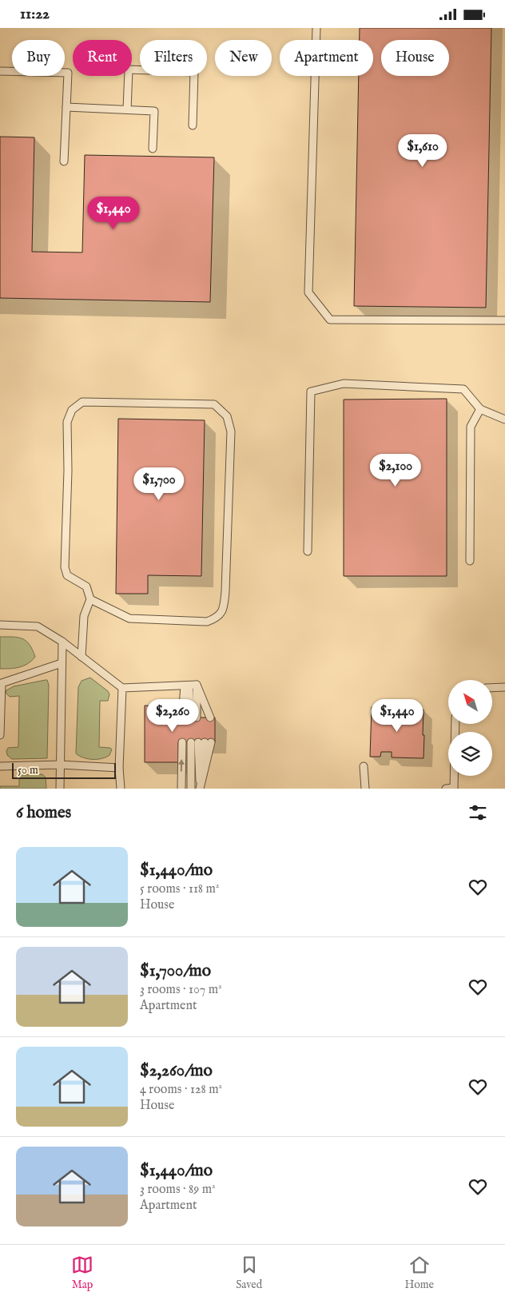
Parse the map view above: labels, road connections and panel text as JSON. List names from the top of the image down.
{
  "scale_bar": "50 m",
  "north": "top left",
  "page": {
    "status": "11:22",
    "chip": [
      "Buy",
      "Rent",
      "Filters",
      "New",
      "Apartment",
      "House"
    ],
    "price": [
      "$1,610",
      "$1,440",
      "$2,100",
      "$1,700",
      "$2,260",
      "$1,440"
    ],
    "scale": "50 m",
    "heading": "6 homes",
    "list": [
      {
        "name": "$1,440/mo",
        "note": "5 rooms · 118 m² · House"
      },
      {
        "name": "$1,700/mo",
        "note": "3 rooms · 107 m² · Apartment"
      },
      {
        "name": "$2,260/mo",
        "note": "4 rooms · 128 m² · House"
      },
      {
        "name": "$1,440/mo",
        "note": "3 rooms · 89 m² · Apartment"
      }
    ],
    "tabs": ["Map", "Saved", "Home"]
  }
}
